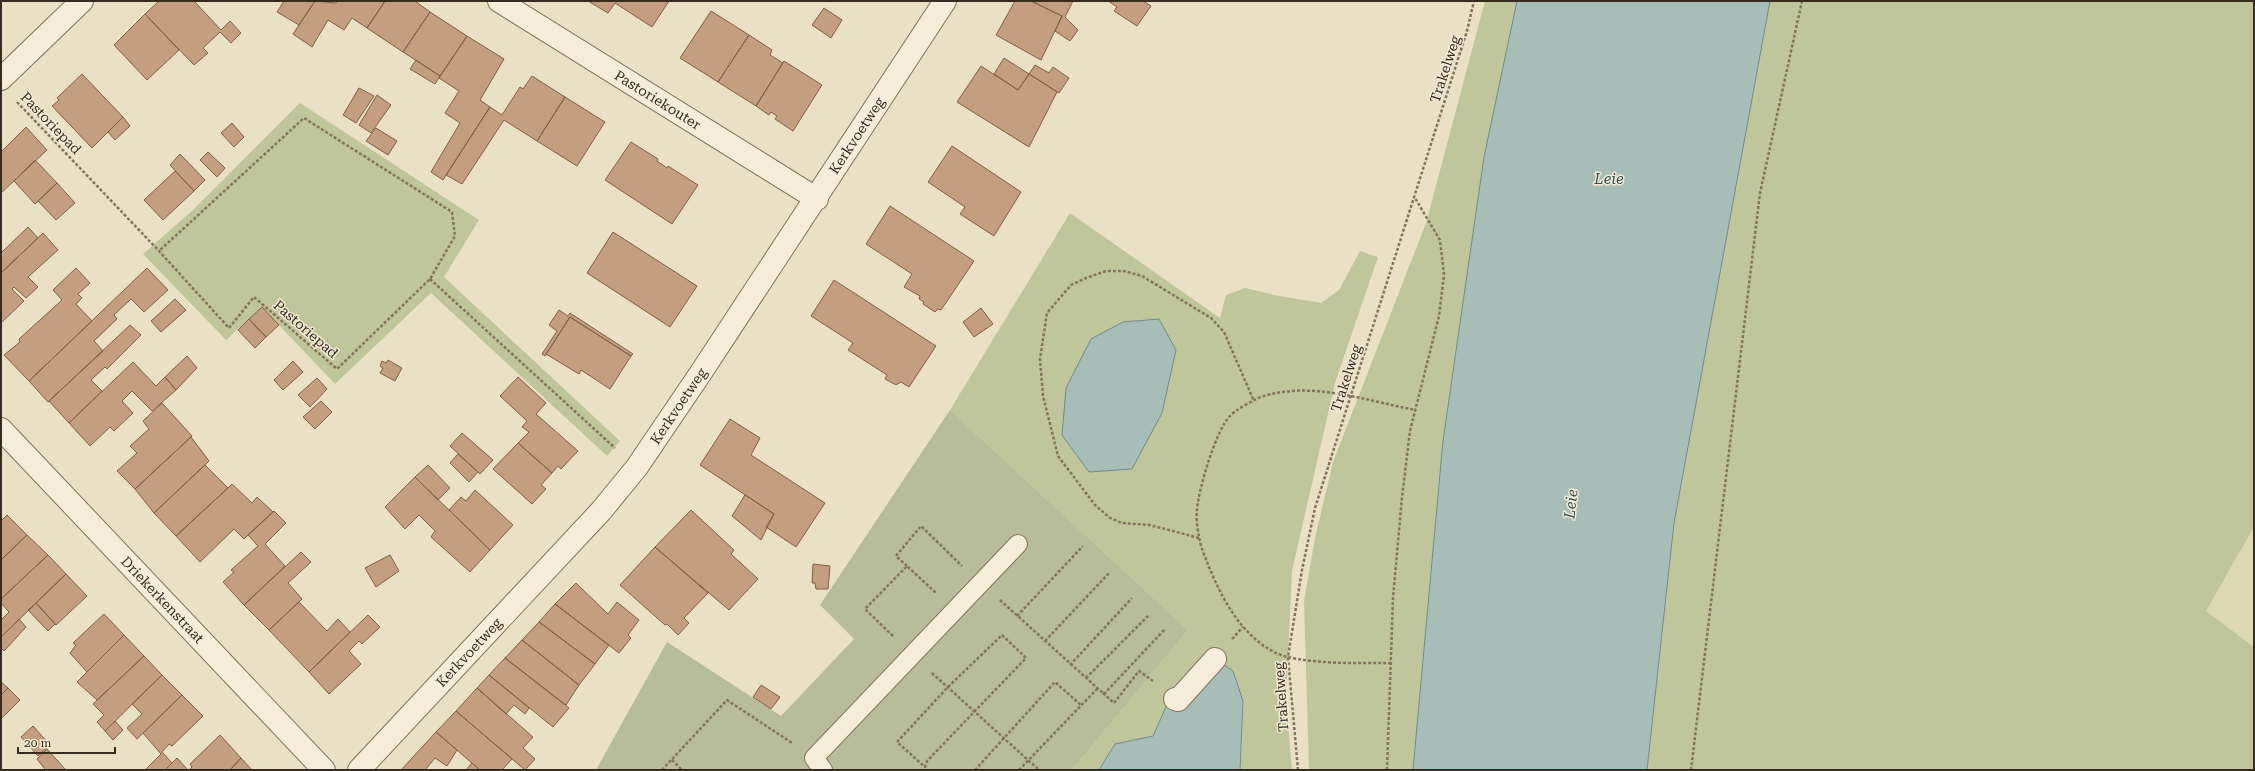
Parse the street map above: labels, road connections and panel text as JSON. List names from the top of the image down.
{
  "streets": {
    "street": ["Pastoriekouter", "Kerkvoetweg", "Driekerkenstraat"],
    "path": ["Trakelweg", "Pastoriepad"]
  },
  "crossings": [
    ["Pastoriekouter", "Kerkvoetweg"]
  ],
  "water": ["Leie"],
  "scale_bar": "20 m"
}
